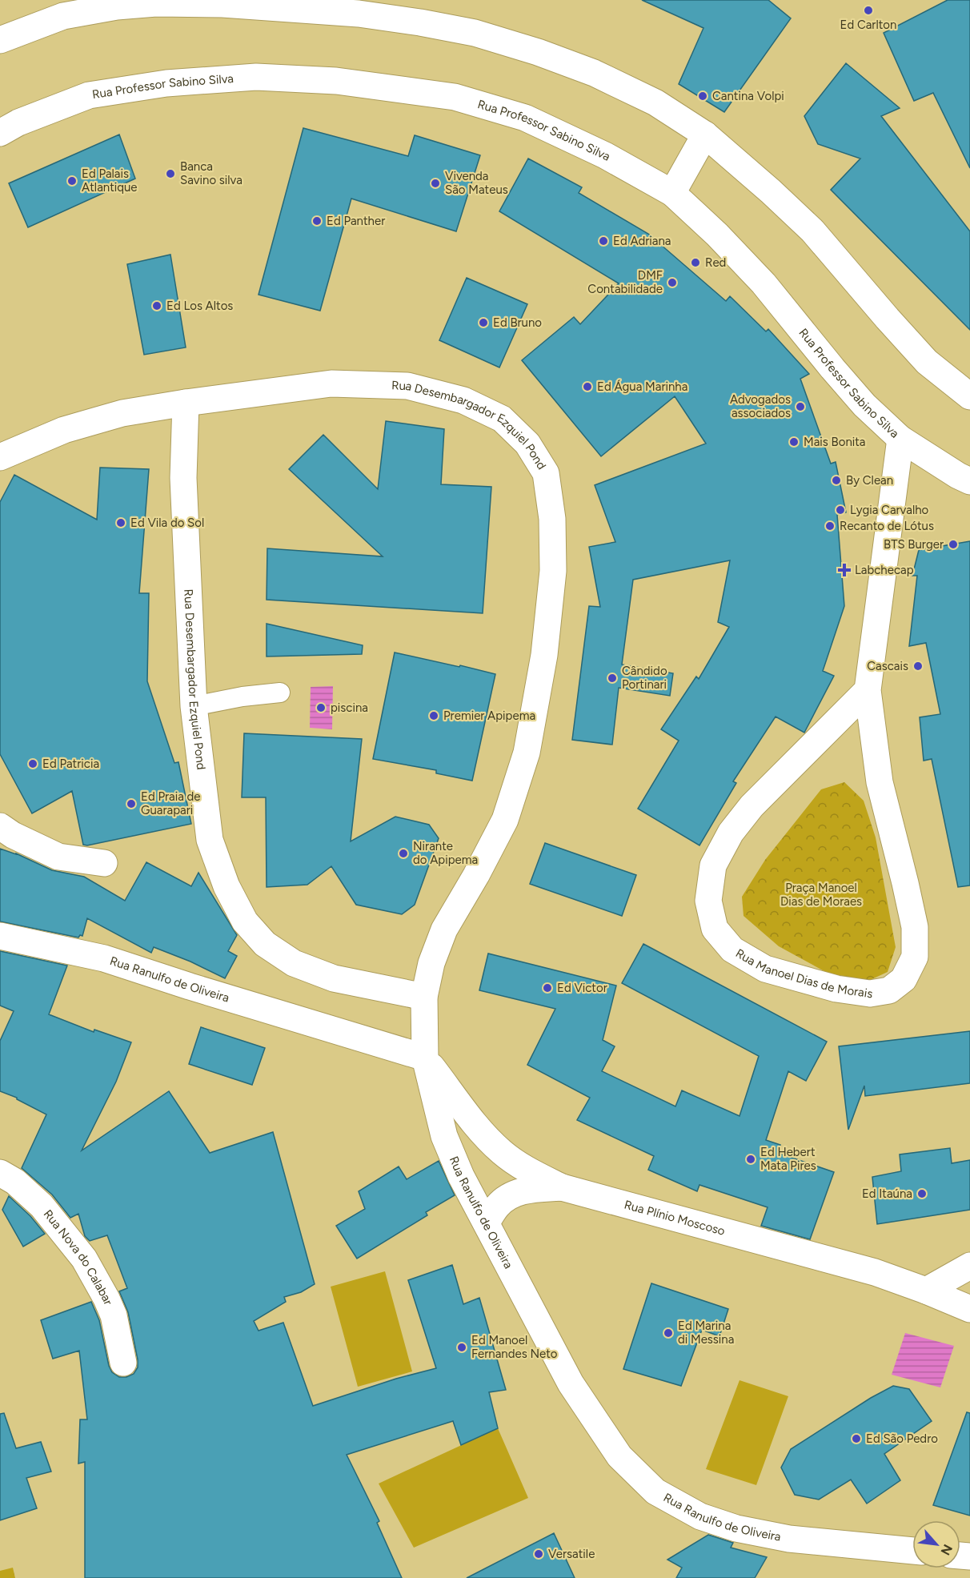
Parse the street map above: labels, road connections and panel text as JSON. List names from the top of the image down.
{
  "streets": {
    "street": [
      "Rua Professor Sabino Silva",
      "Rua Desembargador Ezquiel Pond",
      "Rua Manoel Dias de Morais",
      "Rua Ranulfo de Oliveira",
      "Rua Plínio Moscoso",
      "Rua Nova do Calabar"
    ]
  },
  "crossings": [
    ["Rua Professor Sabino Silva", "Rua Manoel Dias de Morais"],
    ["Rua Desembargador Ezquiel Pond", "Rua Ranulfo de Oliveira"],
    ["Rua Desembargador Ezquiel Pond", "Rua Plínio Moscoso"],
    ["Rua Ranulfo de Oliveira", "Rua Plínio Moscoso"]
  ],
  "parks": ["Praça Manoel Dias de Moraes"],
  "places": {
    "other": [
      "Ed Carlton",
      "Cantina Volpi",
      "Banca Savino silva",
      "Ed Palais Atlantique",
      "Vivenda São Mateus",
      "Ed Panther",
      "Ed Adriana",
      "Red",
      "DMF Contabilidade",
      "Ed Los Altos",
      "Ed Bruno",
      "Ed Água Marinha",
      "Advogados associados",
      "Mais Bonita",
      "By Clean",
      "Lygia Carvalho",
      "Ed Vila do Sol",
      "Recanto de Lótus",
      "BTS Burger",
      "Cascais",
      "Cândido Portinari",
      "piscina",
      "Premier Apipema",
      "Ed Patricia",
      "Ed Praia de Guarapari",
      "Nirante do Apipema",
      "Ed Victor",
      "Ed Hebert Mata Pires",
      "Ed Itaúna",
      "Ed Marina di Messina",
      "Ed Manoel Fernandes Neto",
      "Ed São Pedro",
      "Versatile"
    ],
    "health": ["Labchecap"]
  },
  "north": "bottom right"
}
